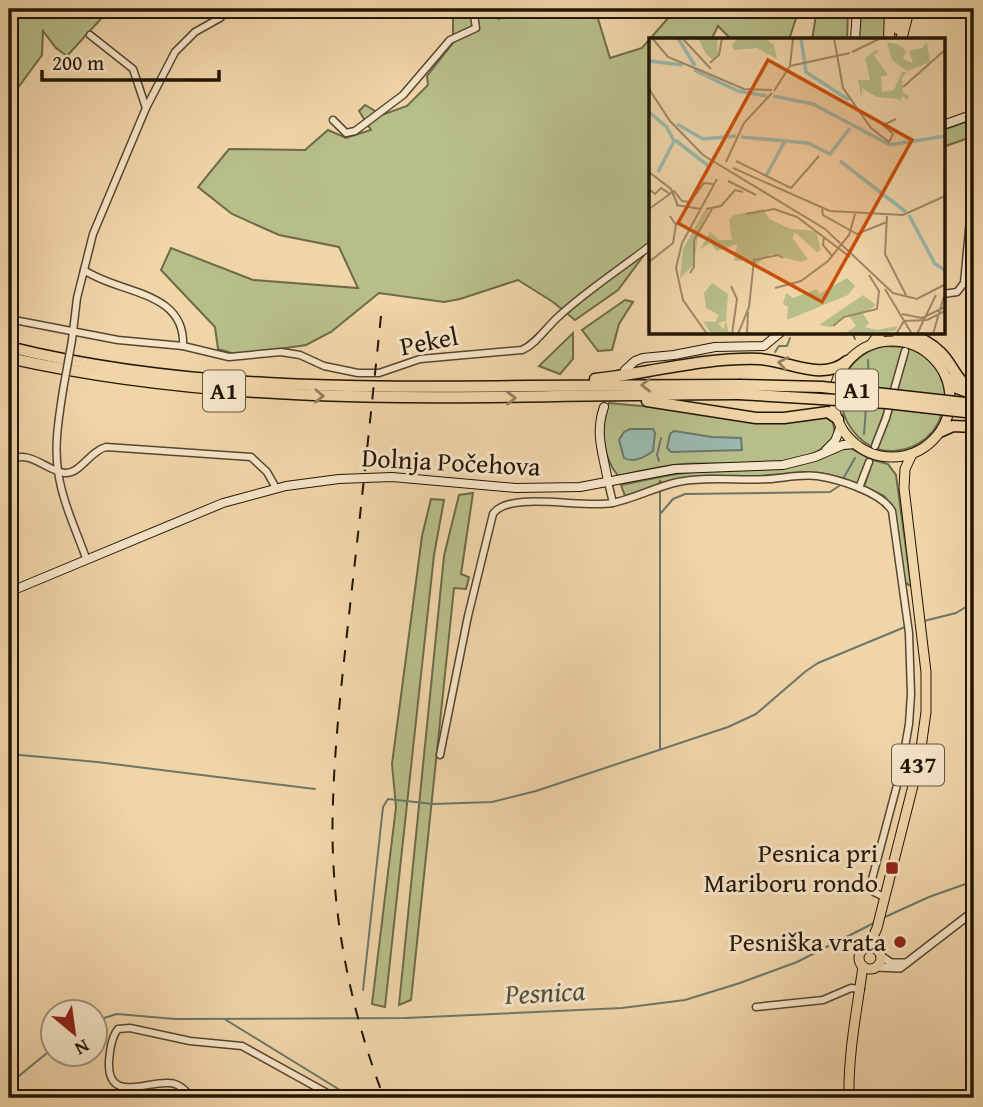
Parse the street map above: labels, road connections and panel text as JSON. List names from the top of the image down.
{
  "streets": {
    "highway": ["A1"],
    "main road": ["Dolnja Počehova", "437"],
    "street": ["Pekel"]
  },
  "crossings": [
    ["Dolnja Počehova", "437"]
  ],
  "water": ["Pesnica"],
  "places": {
    "transit": ["Pesnica pri Mariboru rondo"],
    "other": ["Pesniška vrata"]
  },
  "scale_bar": "200 m",
  "north": "bottom right"
}
